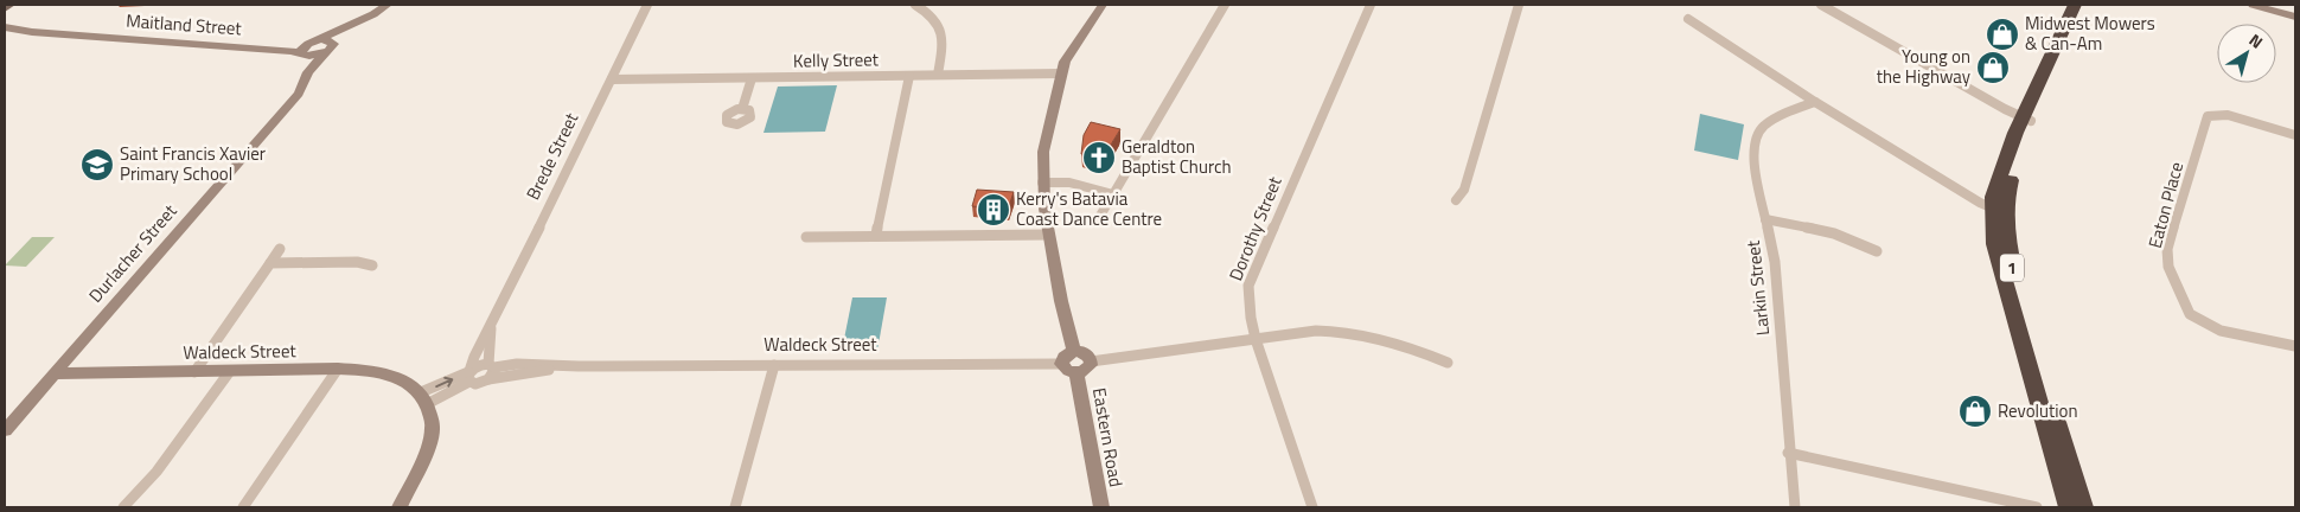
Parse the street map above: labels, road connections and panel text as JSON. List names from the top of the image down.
{
  "streets": {
    "highway": ["1"],
    "main road": [
      "Maitland Street",
      "Durlacher Street",
      "Waldeck Street",
      "Eastern Road"
    ],
    "street": [
      "Kelly Street",
      "Brede Street",
      "Eaton Place",
      "Dorothy Street",
      "Larkin Street"
    ]
  },
  "crossings": [
    ["Maitland Street", "Durlacher Street"],
    ["Kelly Street", "Brede Street"],
    ["Brede Street", "Waldeck Street"],
    ["Durlacher Street", "Waldeck Street"],
    ["Waldeck Street", "Eastern Road"]
  ],
  "places": {
    "shop": ["Midwest Mowers & Can-Am", "Young on the Highway", "Revolution"],
    "church": ["Geraldton Baptist Church"],
    "school or university": ["Saint Francis Xavier Primary School"],
    "building": ["Kerry's Batavia Coast Dance Centre"]
  },
  "north": "top right"
}
